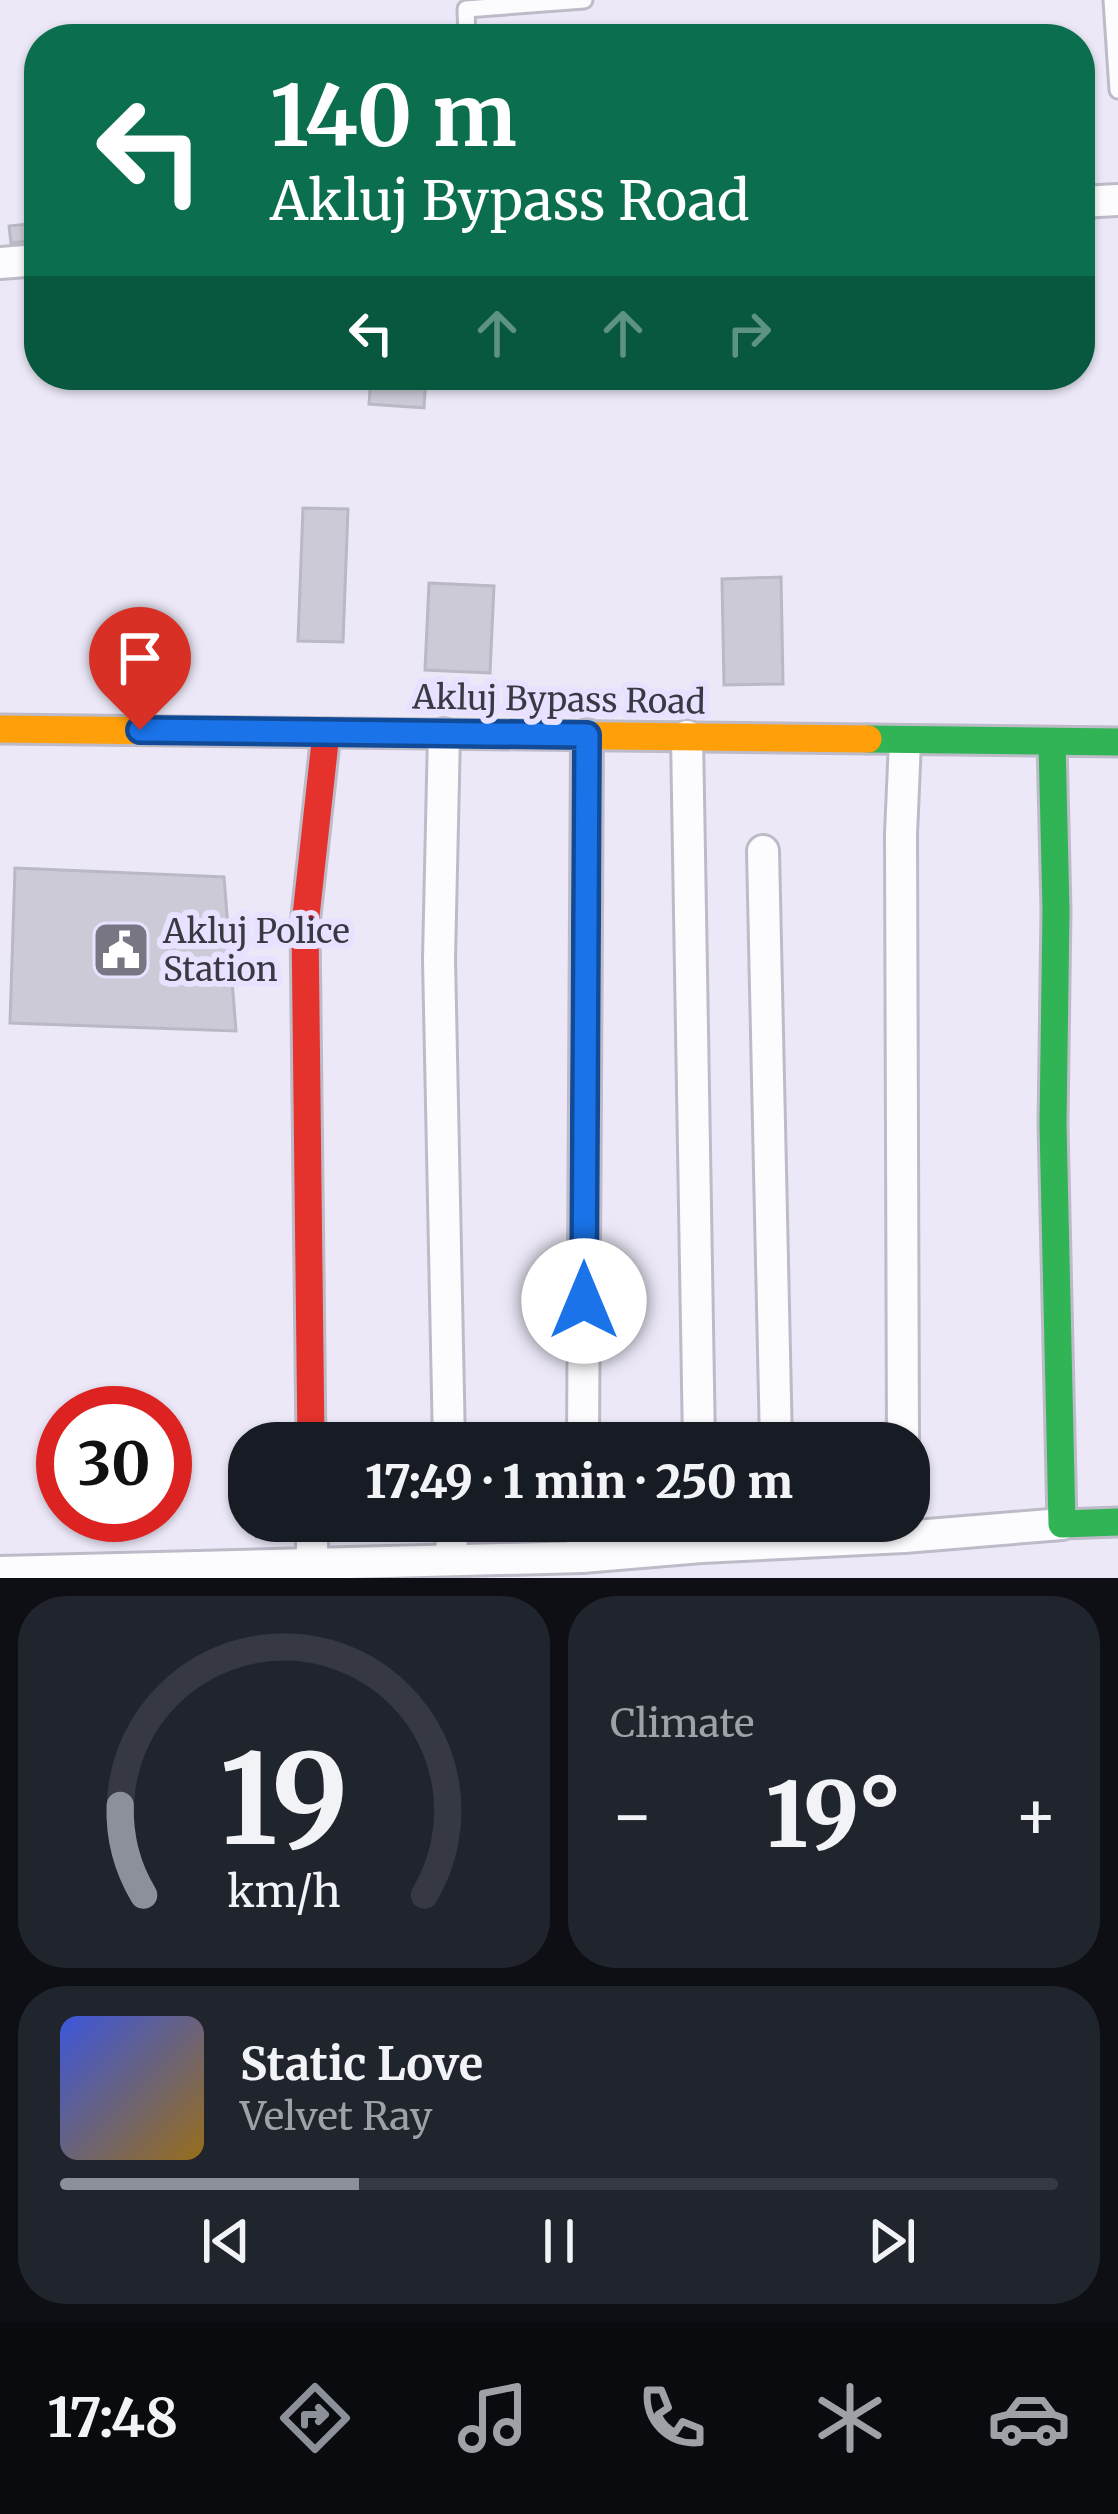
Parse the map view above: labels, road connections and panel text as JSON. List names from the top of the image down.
{
  "streets": {
    "street": ["Akluj Bypass Road"]
  },
  "places": {
    "public building": ["Akluj Police Station"]
  },
  "page": {
    "turn": ["140 m", "Akluj Bypass Road"],
    "limit": "30",
    "trip": "17:49 · 1 min · 250 m",
    "tile": "Climate",
    "heat": ["−", "19°", "+"],
    "song": ["Static Love", "Velvet Ray"],
    "tabs": "17:48",
    "gauge": ["19", "km/h"]
  }
}
